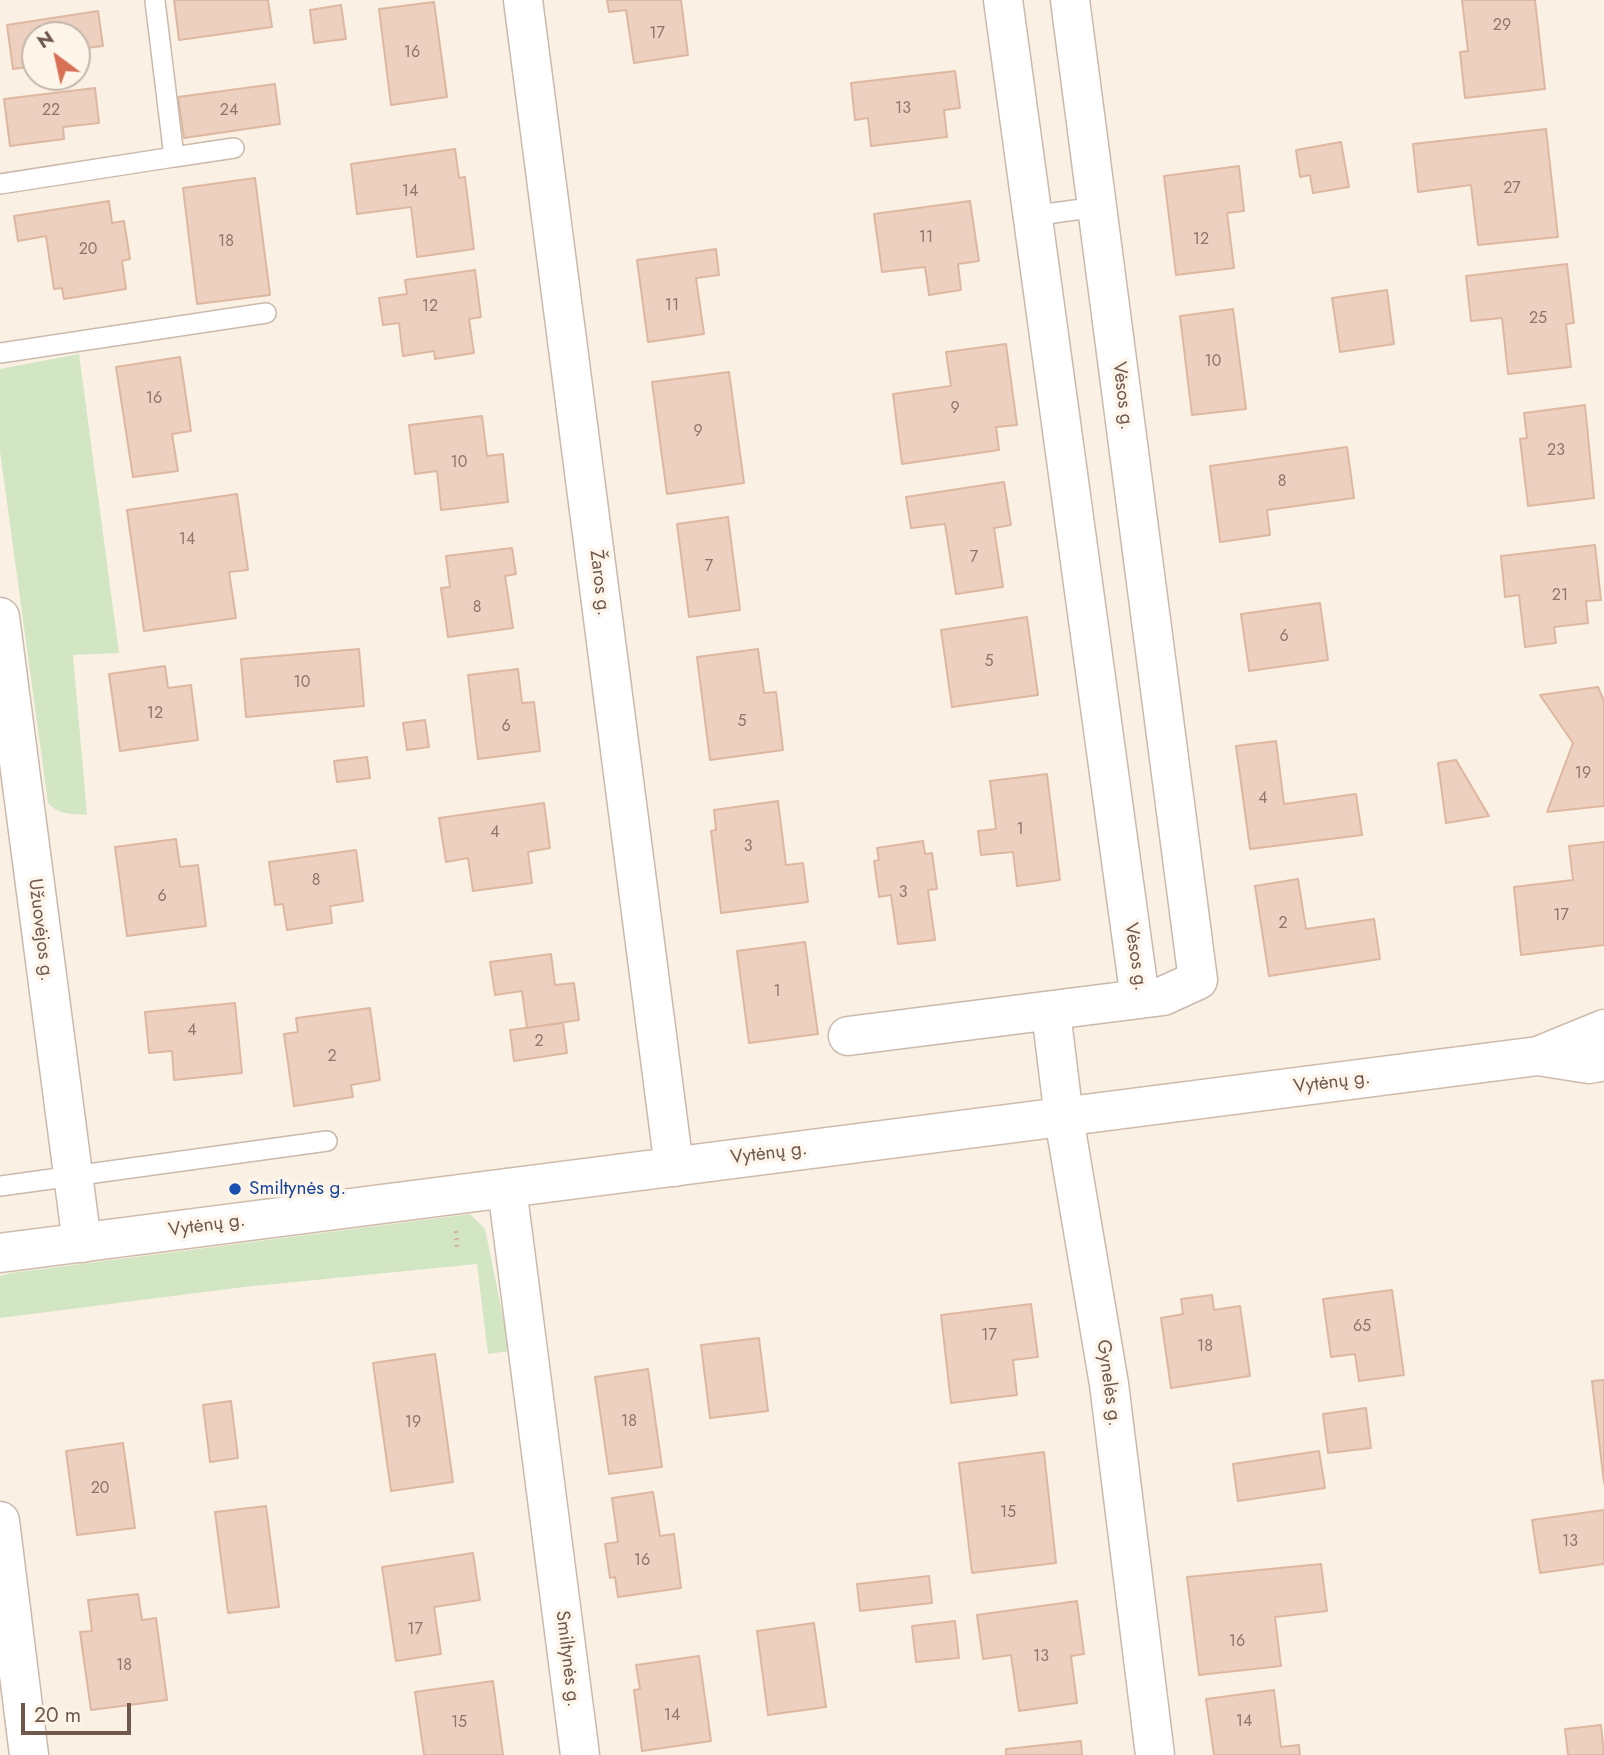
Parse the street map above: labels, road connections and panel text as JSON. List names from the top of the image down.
{
  "streets": {
    "street": [
      "Vėsos g.",
      "Žaros g.",
      "Užuovėjos g.",
      "Vytėnų g.",
      "Gynelės g.",
      "Smiltynės g."
    ]
  },
  "crossings": [
    ["Žaros g.", "Vytėnų g."],
    ["Užuovėjos g.", "Vytėnų g."],
    ["Vytėnų g.", "Gynelės g."],
    ["Vytėnų g.", "Smiltynės g."]
  ],
  "places": ["Smiltynės g."],
  "house_numbers": [
    "29",
    "17",
    "16",
    "13",
    "22",
    "24",
    "27",
    "14",
    "11",
    "12",
    "18",
    "20",
    "11",
    "12",
    "25",
    "10",
    "16",
    "9",
    "9",
    "23",
    "10",
    "8",
    "14",
    "7",
    "7",
    "21",
    "8",
    "6",
    "5",
    "10",
    "12",
    "5",
    "6",
    "19",
    "4",
    "1",
    "4",
    "3",
    "8",
    "3",
    "6",
    "17",
    "2",
    "1",
    "4",
    "2",
    "2",
    "65",
    "17",
    "18",
    "18",
    "19",
    "20",
    "15",
    "13",
    "16",
    "17",
    "16",
    "13",
    "18",
    "14",
    "14",
    "15"
  ],
  "scale_bar": "20 m",
  "north": "top left"
}
